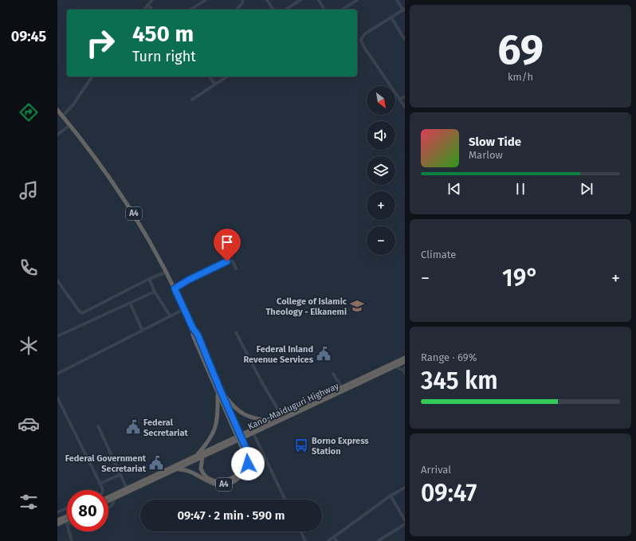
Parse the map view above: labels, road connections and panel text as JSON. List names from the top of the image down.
{
  "streets": {
    "highway": ["A4", "Kano-Maiduguri Highway"]
  },
  "crossings": [
    ["A4", "Kano-Maiduguri Highway"]
  ],
  "places": {
    "school or university": ["College of Islamic Theology - Elkanemi"],
    "public building": ["Federal Inland Revenue Services", "Federal Secretariat", "Federal Government Secretariat"],
    "bus stop": ["Borno Express Station"]
  },
  "north": "bottom right",
  "page": {
    "tabs": "09:45",
    "tile": [
      ["69", "km/h"],
      "Climate",
      ["Range · 69%", "345 km"],
      ["Arrival", "09:47"]
    ],
    "turn": ["450 m", "Turn right"],
    "map_buttons": ["+", "−"],
    "song": ["Slow Tide", "Marlow"],
    "heat": ["−", "19°", "+"],
    "limit": "80",
    "trip": "09:47 · 2 min · 590 m"
  }
}
